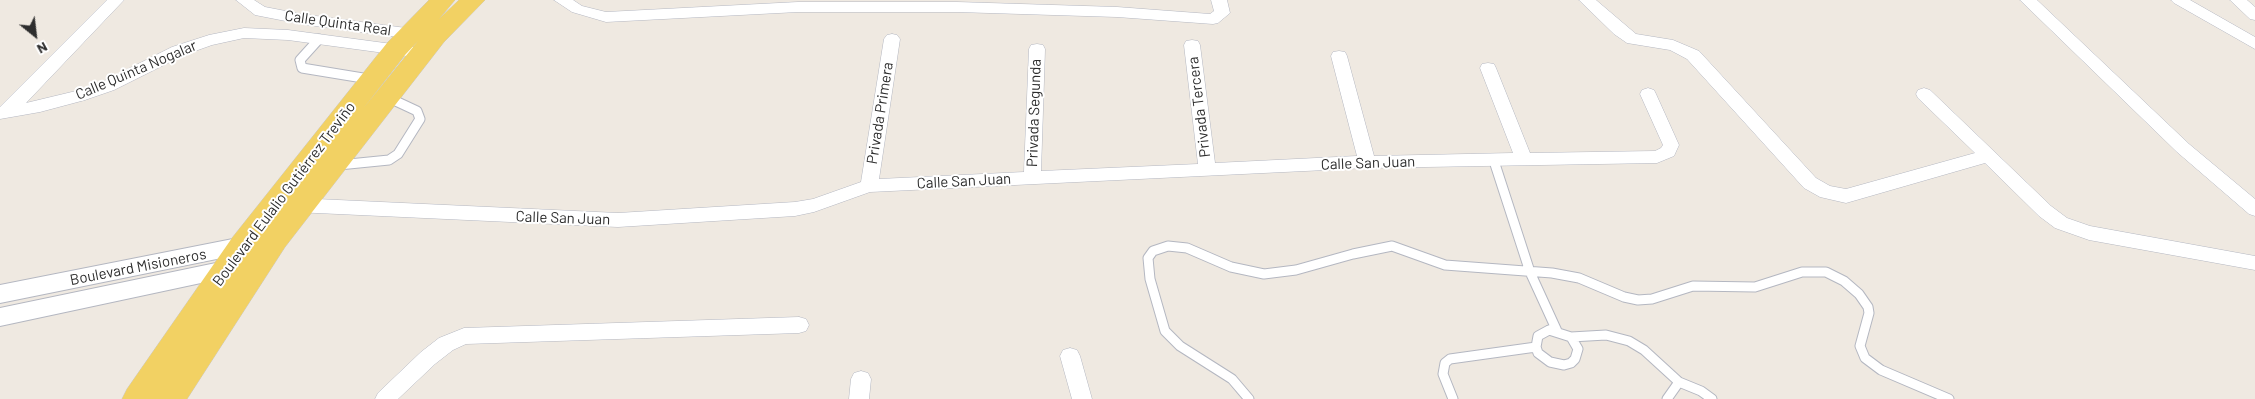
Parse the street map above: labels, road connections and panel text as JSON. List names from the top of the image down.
{
  "streets": {
    "main road": ["Boulevard Eulalio Gutiérrez Treviño"],
    "street": [
      "Calle Quinta Real",
      "Calle Quinta Nogalar",
      "Privada Tercera",
      "Privada Primera",
      "Privada Segunda",
      "Calle San Juan",
      "Boulevard Misioneros"
    ]
  },
  "crossings": [
    ["Calle Quinta Real", "Calle Quinta Nogalar"],
    ["Calle Quinta Real", "Boulevard Eulalio Gutiérrez Treviño"],
    ["Calle Quinta Nogalar", "Boulevard Eulalio Gutiérrez Treviño"],
    ["Privada Tercera", "Calle San Juan"],
    ["Privada Primera", "Calle San Juan"],
    ["Privada Segunda", "Calle San Juan"],
    ["Calle San Juan", "Boulevard Eulalio Gutiérrez Treviño"],
    ["Boulevard Eulalio Gutiérrez Treviño", "Boulevard Misioneros"]
  ],
  "north": "bottom right"
}
